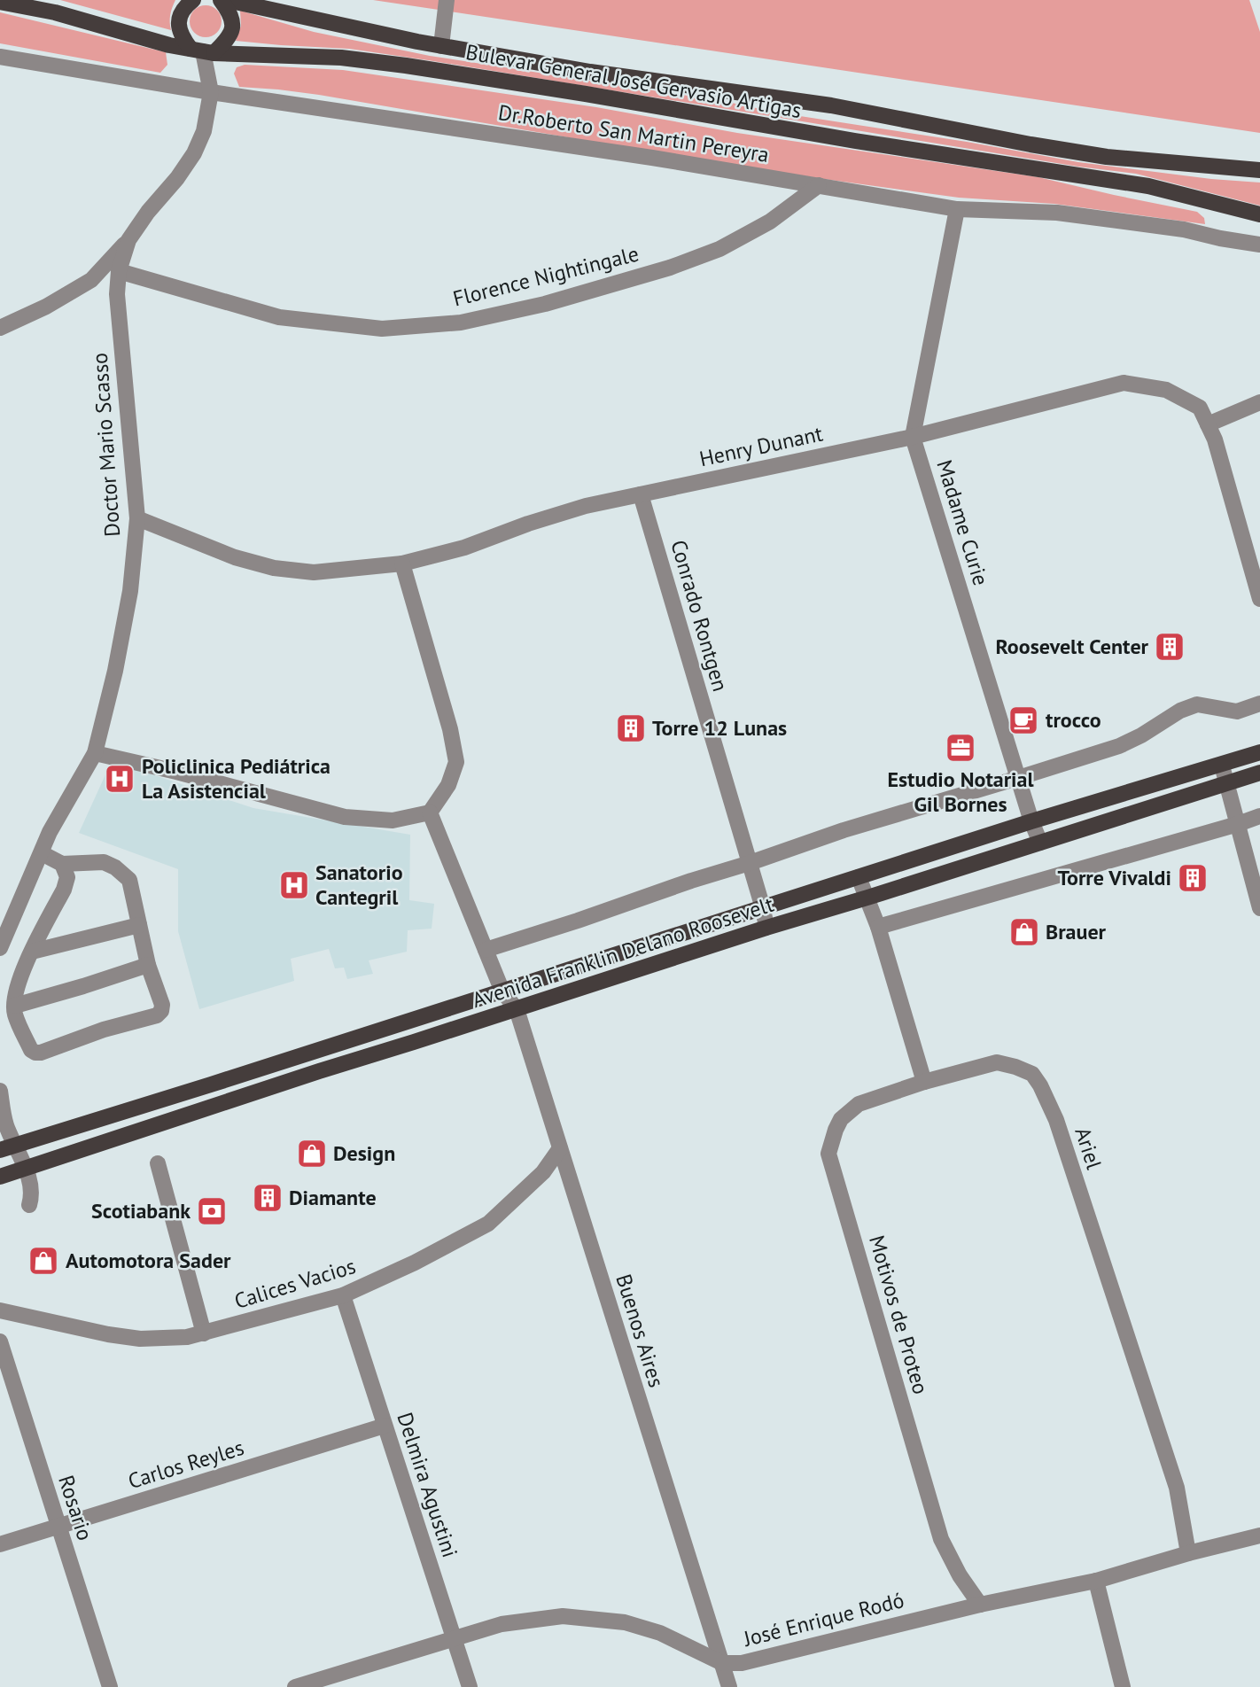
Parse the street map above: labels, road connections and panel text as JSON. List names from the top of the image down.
{
  "streets": {
    "main road": ["Bulevar General José Gervasio Artigas", "Avenida Franklin Delano Roosevelt"],
    "street": [
      "Dr.Roberto San Martin Pereyra",
      "Florence Nightingale",
      "Doctor Mario Scasso",
      "Henry Dunant",
      "Madame Curie",
      "Conrado Rontgen",
      "Ariel",
      "Calices Vacios",
      "Motivos de Proteo",
      "Buenos Aires",
      "Carlos Reyles",
      "Delmira Agustini",
      "Rosario",
      "José Enrique Rodó"
    ]
  },
  "crossings": [
    ["Bulevar General José Gervasio Artigas", "Doctor Mario Scasso"],
    ["Dr.Roberto San Martin Pereyra", "Florence Nightingale"],
    ["Dr.Roberto San Martin Pereyra", "Doctor Mario Scasso"],
    ["Dr.Roberto San Martin Pereyra", "Madame Curie"],
    ["Florence Nightingale", "Doctor Mario Scasso"],
    ["Doctor Mario Scasso", "Henry Dunant"],
    ["Henry Dunant", "Madame Curie"],
    ["Henry Dunant", "Conrado Rontgen"],
    ["Madame Curie", "Avenida Franklin Delano Roosevelt"],
    ["Conrado Rontgen", "Avenida Franklin Delano Roosevelt"],
    ["Avenida Franklin Delano Roosevelt", "Buenos Aires"],
    ["Ariel", "Motivos de Proteo"],
    ["Ariel", "José Enrique Rodó"],
    ["Calices Vacios", "Buenos Aires"],
    ["Calices Vacios", "Delmira Agustini"],
    ["Motivos de Proteo", "José Enrique Rodó"],
    ["Buenos Aires", "José Enrique Rodó"],
    ["Carlos Reyles", "Delmira Agustini"],
    ["Carlos Reyles", "Rosario"],
    ["Delmira Agustini", "José Enrique Rodó"]
  ],
  "places": {
    "building": [
      "Roosevelt Center",
      "Torre 12 Lunas",
      "Torre Vivaldi",
      "Diamante"
    ],
    "cafe": ["trocco"],
    "office": ["Estudio Notarial Gil Bornes"],
    "hospital": ["Policlinica Pediátrica La Asistencial", "Sanatorio Cantegril"],
    "shop": ["Brauer", "Design", "Automotora Sader"],
    "bank": ["Scotiabank"]
  }
}
